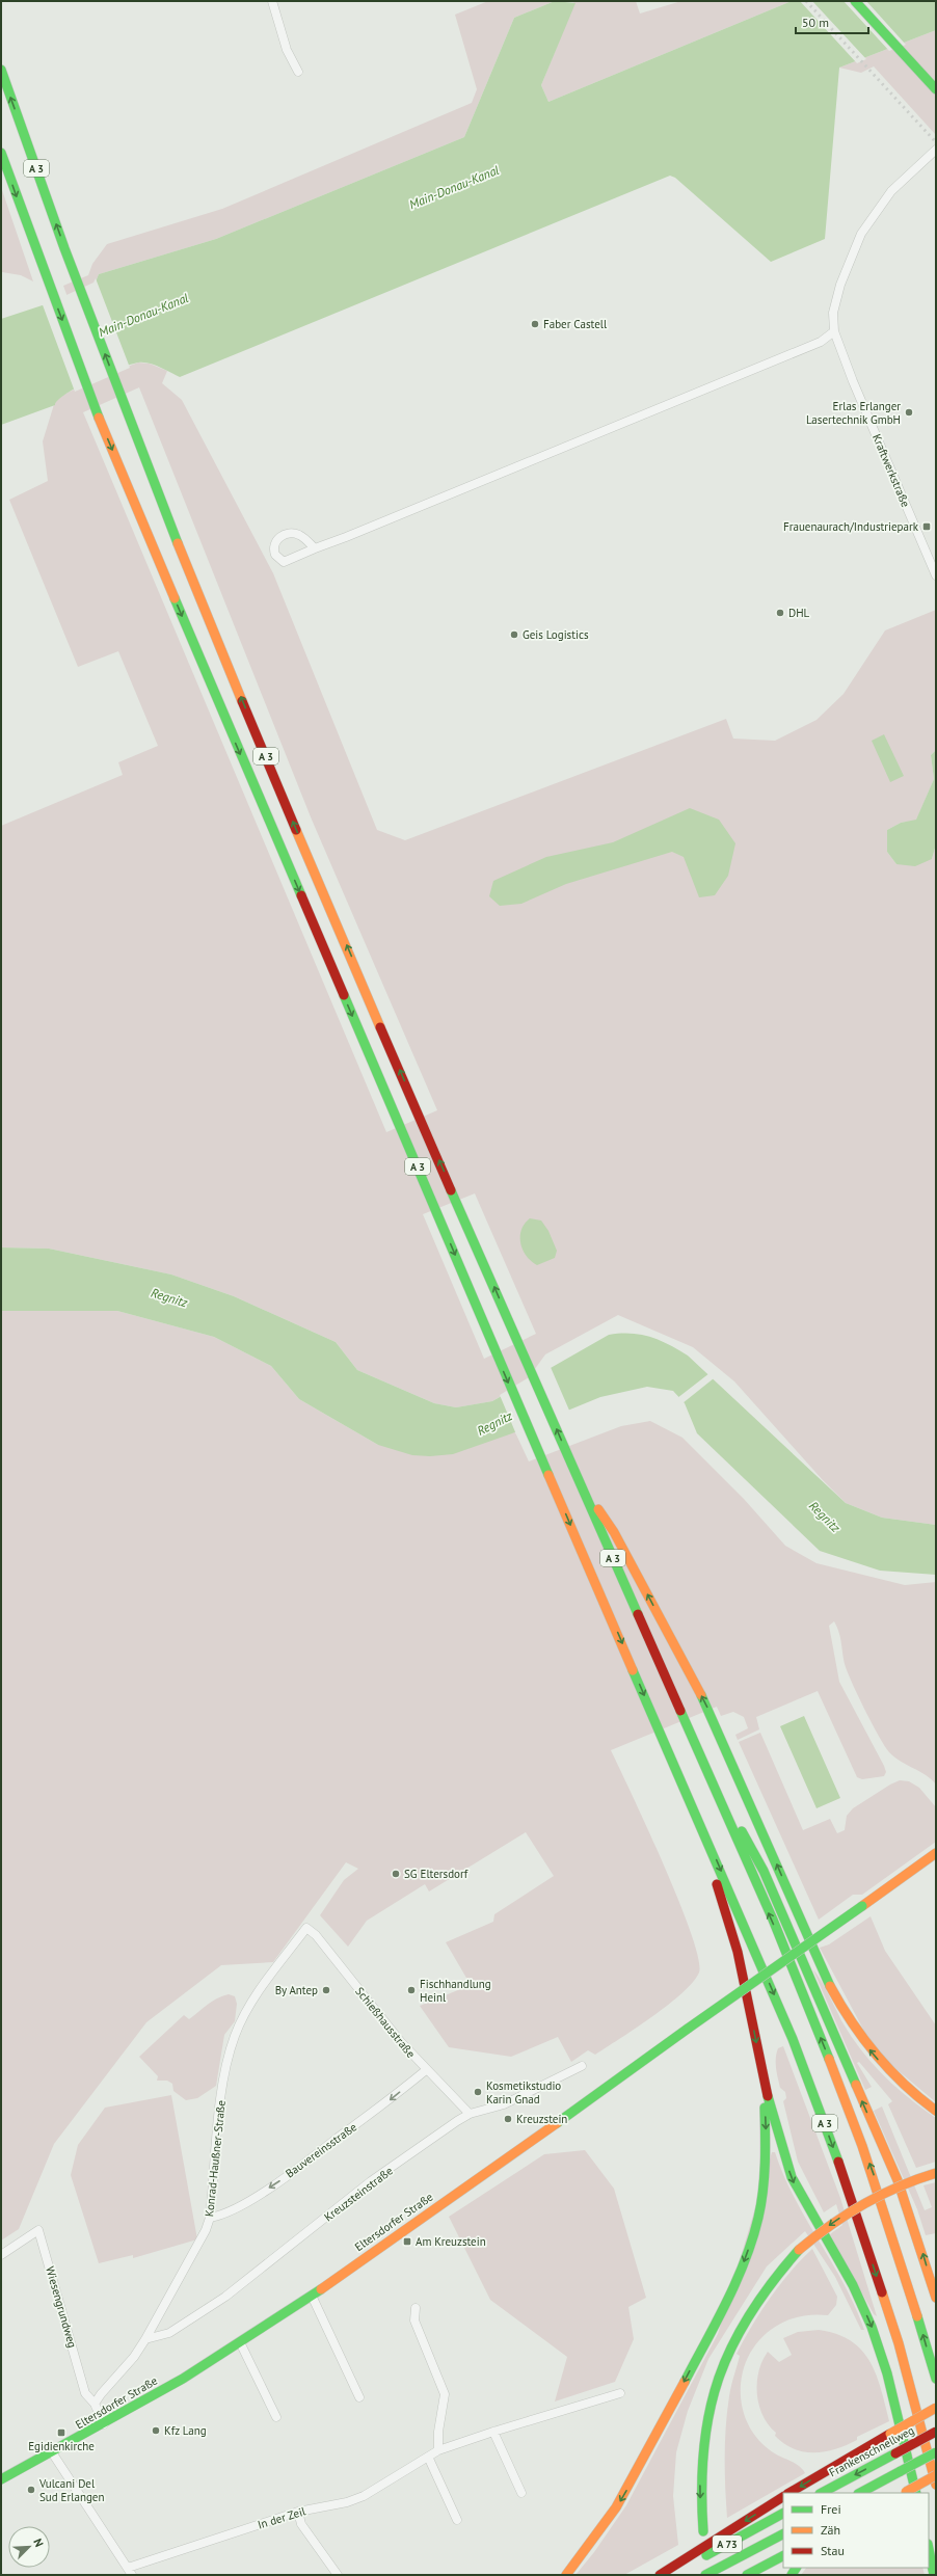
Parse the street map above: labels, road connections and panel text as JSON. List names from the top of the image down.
{
  "streets": {
    "main road": [
      "A 3",
      "Eltersdorfer Straße",
      "Frankenschnellweg",
      "A 73"
    ],
    "street": [
      "Kraftwerkstraße",
      "Schießhausstraße",
      "Bauvereinsstraße",
      "Konrad-Haußner-Straße",
      "Kreuzsteinstraße",
      "Wiesengrundweg",
      "In der Zeil"
    ]
  },
  "crossings": [
    ["Schießhausstraße", "Bauvereinsstraße"],
    ["Schießhausstraße", "Konrad-Haußner-Straße"],
    ["Schießhausstraße", "Kreuzsteinstraße"],
    ["Bauvereinsstraße", "Konrad-Haußner-Straße"],
    ["Konrad-Haußner-Straße", "Kreuzsteinstraße"],
    ["Konrad-Haußner-Straße", "Wiesengrundweg"],
    ["Eltersdorfer Straße", "Wiesengrundweg"]
  ],
  "one_way": ["Bauvereinsstraße"],
  "water": ["Main-Donau-Kanal", "Regnitz"],
  "places": {
    "other": [
      "Faber Castell",
      "Erlas Erlanger Lasertechnik GmbH",
      "DHL",
      "Geis Logistics",
      "SG Eltersdorf",
      "By Antep",
      "Fischhandlung Heinl",
      "Kosmetikstudio Karin Gnad",
      "Kreuzstein",
      "Kfz Lang",
      "Vulcani Del Sud Erlangen"
    ],
    "transit": ["Frauenaurach/Industriepark", "Am Kreuzstein", "Egidienkirche"]
  },
  "legend": ["Frei", "Zäh", "Stau"],
  "scale_bar": "50 m",
  "north": "top right"
}
